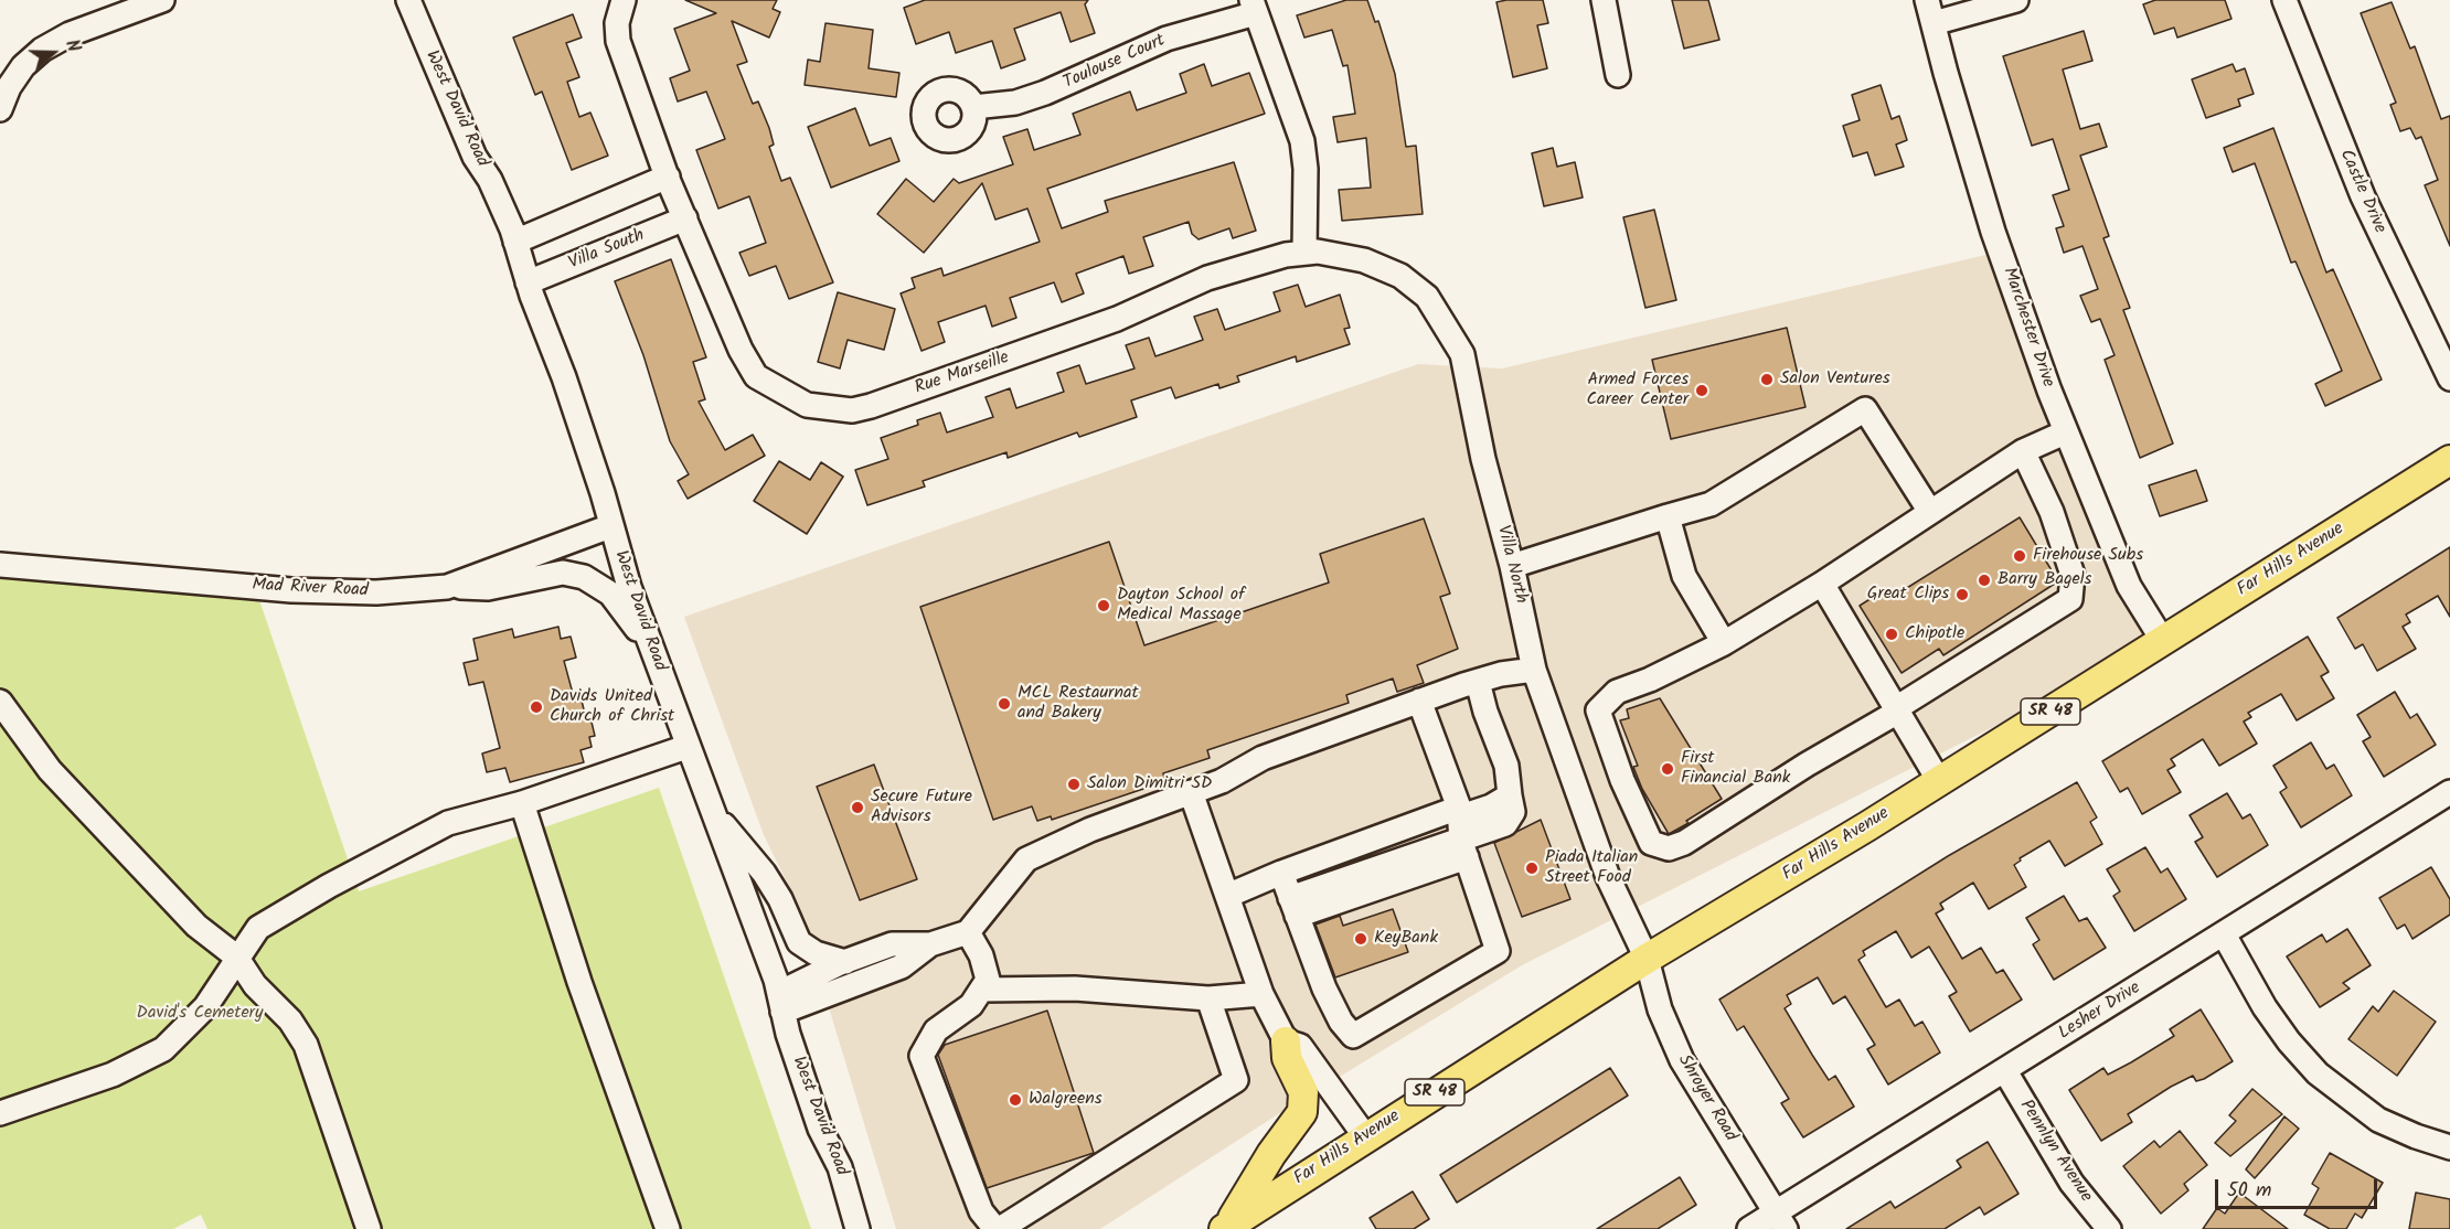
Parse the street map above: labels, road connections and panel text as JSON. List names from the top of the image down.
{
  "streets": {
    "main road": ["Far Hills Avenue", "SR 48"],
    "street": [
      "Toulouse Court",
      "West David Road",
      "Castle Drive",
      "Villa South",
      "Marchester Drive",
      "Rue Marseille",
      "Villa North",
      "Mad River Road",
      "Lesher Drive",
      "Shroyer Road",
      "Pennlyn Avenue"
    ]
  },
  "crossings": [
    ["West David Road", "Villa South"],
    ["West David Road", "Mad River Road"],
    ["Villa South", "Rue Marseille"],
    ["Marchester Drive", "Far Hills Avenue"],
    ["Rue Marseille", "Villa North"],
    ["Far Hills Avenue", "Villa North"],
    ["Far Hills Avenue", "Shroyer Road"],
    ["Villa North", "Shroyer Road"],
    ["Lesher Drive", "Shroyer Road"],
    ["Lesher Drive", "Pennlyn Avenue"]
  ],
  "parks": ["David's Cemetery"],
  "places": [
    "Salon Ventures",
    "Armed Forces Career Center",
    "Firehouse Subs",
    "Barry Bagels",
    "Great Clips",
    "Dayton School of Medical Massage",
    "Chipotle",
    "MCL Restaurnat and Bakery",
    "Davids United Church of Christ",
    "First Financial Bank",
    "Salon Dimitri SD",
    "Secure Future Advisors",
    "Piada Italian Street Food",
    "KeyBank",
    "Walgreens"
  ],
  "scale_bar": "50 m",
  "north": "right"
}
